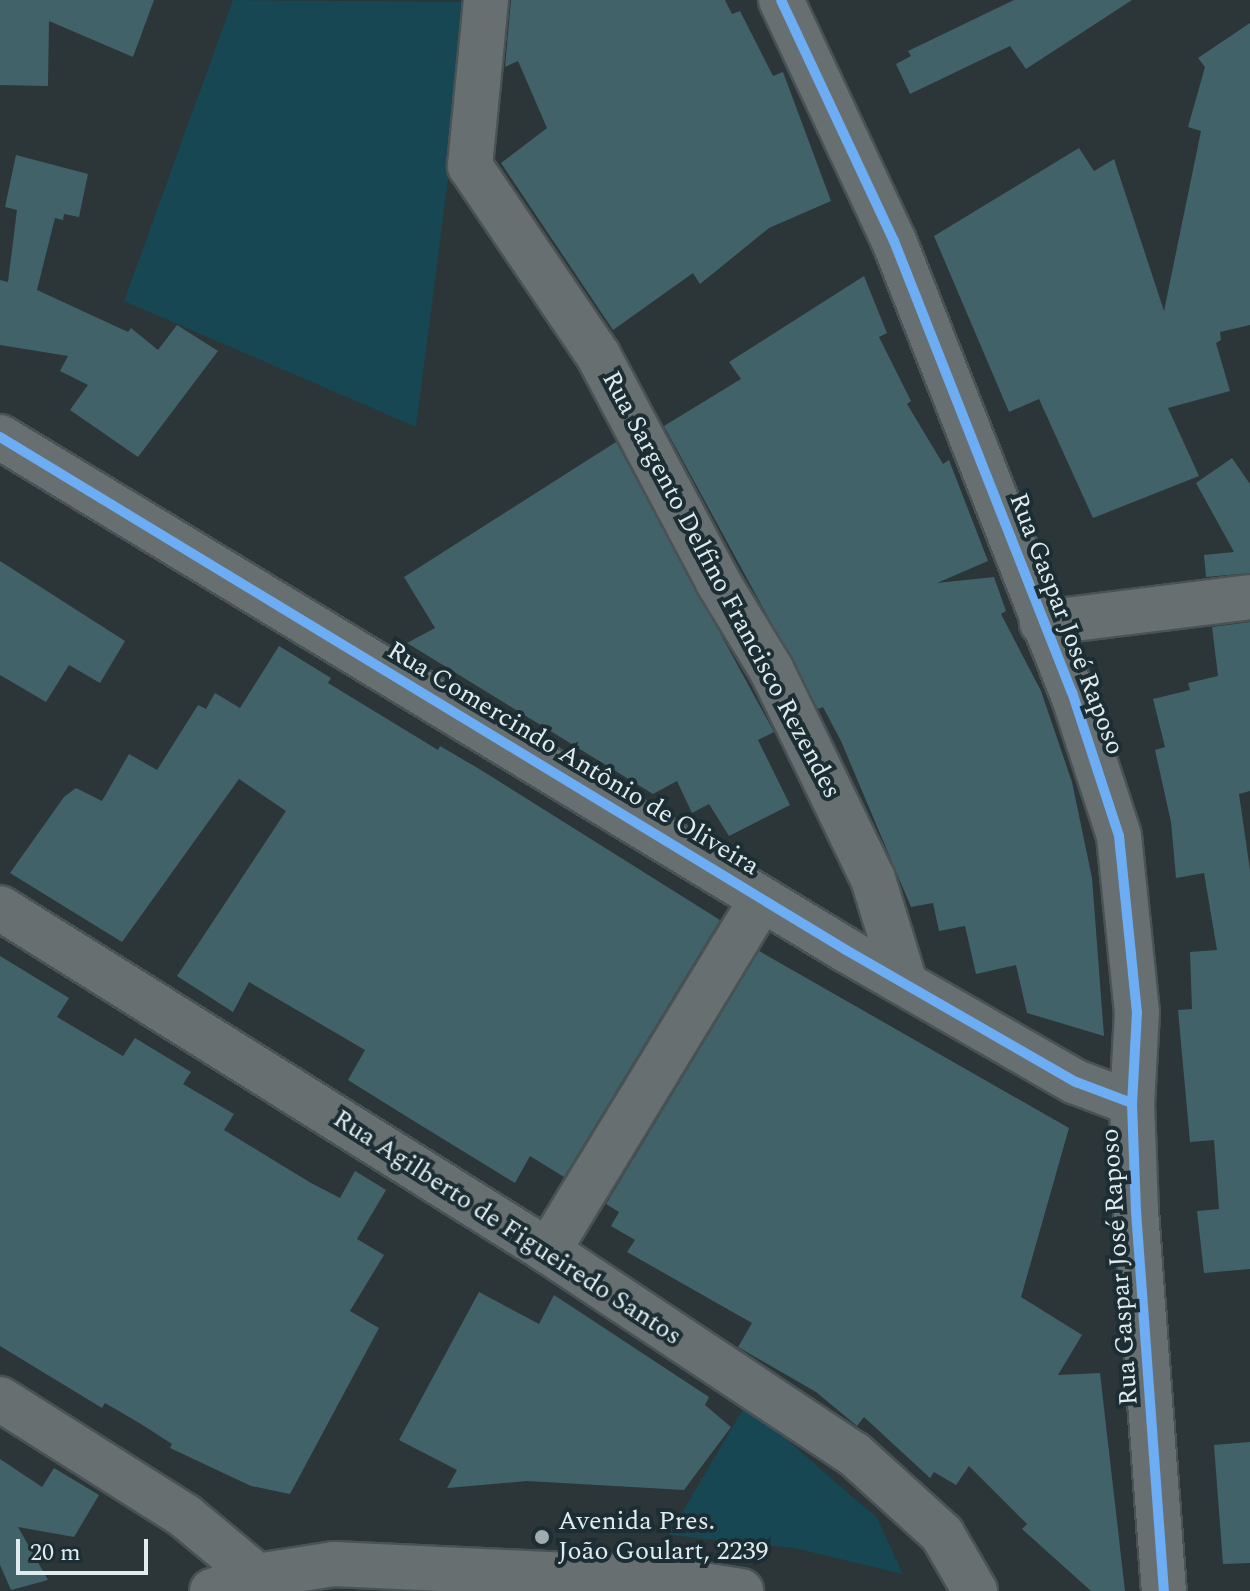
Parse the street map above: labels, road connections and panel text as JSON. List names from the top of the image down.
{
  "streets": {
    "street": [
      "Rua Sargento Delfino Francisco Rezendes",
      "Rua Gaspar José Raposo",
      "Rua Comercindo Antônio de Oliveira",
      "Rua Agilberto de Figueiredo Santos"
    ]
  },
  "crossings": [
    ["Rua Sargento Delfino Francisco Rezendes", "Rua Comercindo Antônio de Oliveira"],
    ["Rua Gaspar José Raposo", "Rua Comercindo Antônio de Oliveira"]
  ],
  "places": ["Avenida Pres. João Goulart, 2239"],
  "scale_bar": "20 m"
}
